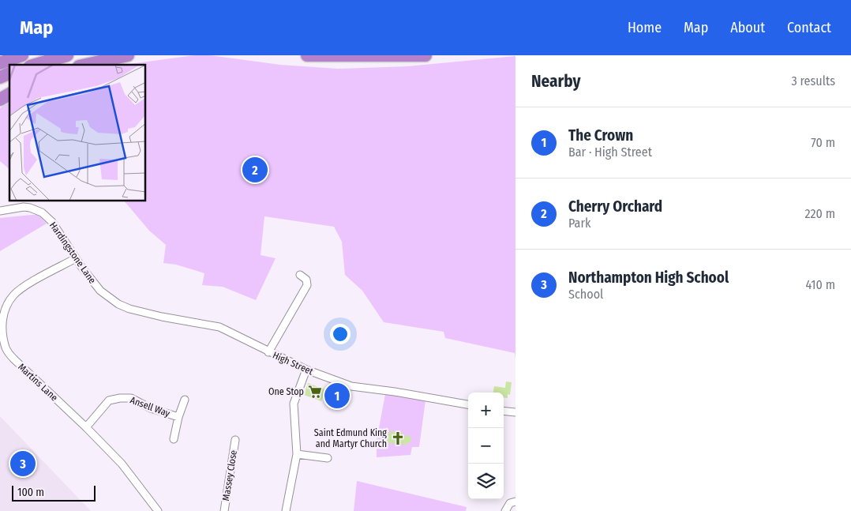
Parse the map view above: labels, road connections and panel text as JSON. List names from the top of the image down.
{
  "streets": {
    "street": [
      "Hardingstone Lane",
      "High Street",
      "Martins Lane",
      "Ansell Way",
      "Massey Close"
    ]
  },
  "crossings": [
    ["Hardingstone Lane", "High Street"],
    ["Hardingstone Lane", "Martins Lane"],
    ["Martins Lane", "Ansell Way"]
  ],
  "places": {
    "supermarket": ["One Stop"],
    "church": ["Saint Edmund King and Martyr Church"]
  },
  "scale_bar": "100 m",
  "page": {
    "header": "Map",
    "nav": [
      "Home",
      "Map",
      "About",
      "Contact"
    ],
    "heading": ["Nearby", "3 results"],
    "list": [
      {
        "mark": "1",
        "name": "The Crown",
        "note": "Bar · High Street",
        "value": "70 m"
      },
      {
        "mark": "2",
        "name": "Cherry Orchard",
        "note": "Park",
        "value": "220 m"
      },
      {
        "mark": "3",
        "name": "Northampton High School",
        "note": "School",
        "value": "410 m"
      }
    ],
    "pins": ["2", "1", "3"],
    "map_buttons": ["+", "−"],
    "scale": "100 m"
  }
}
